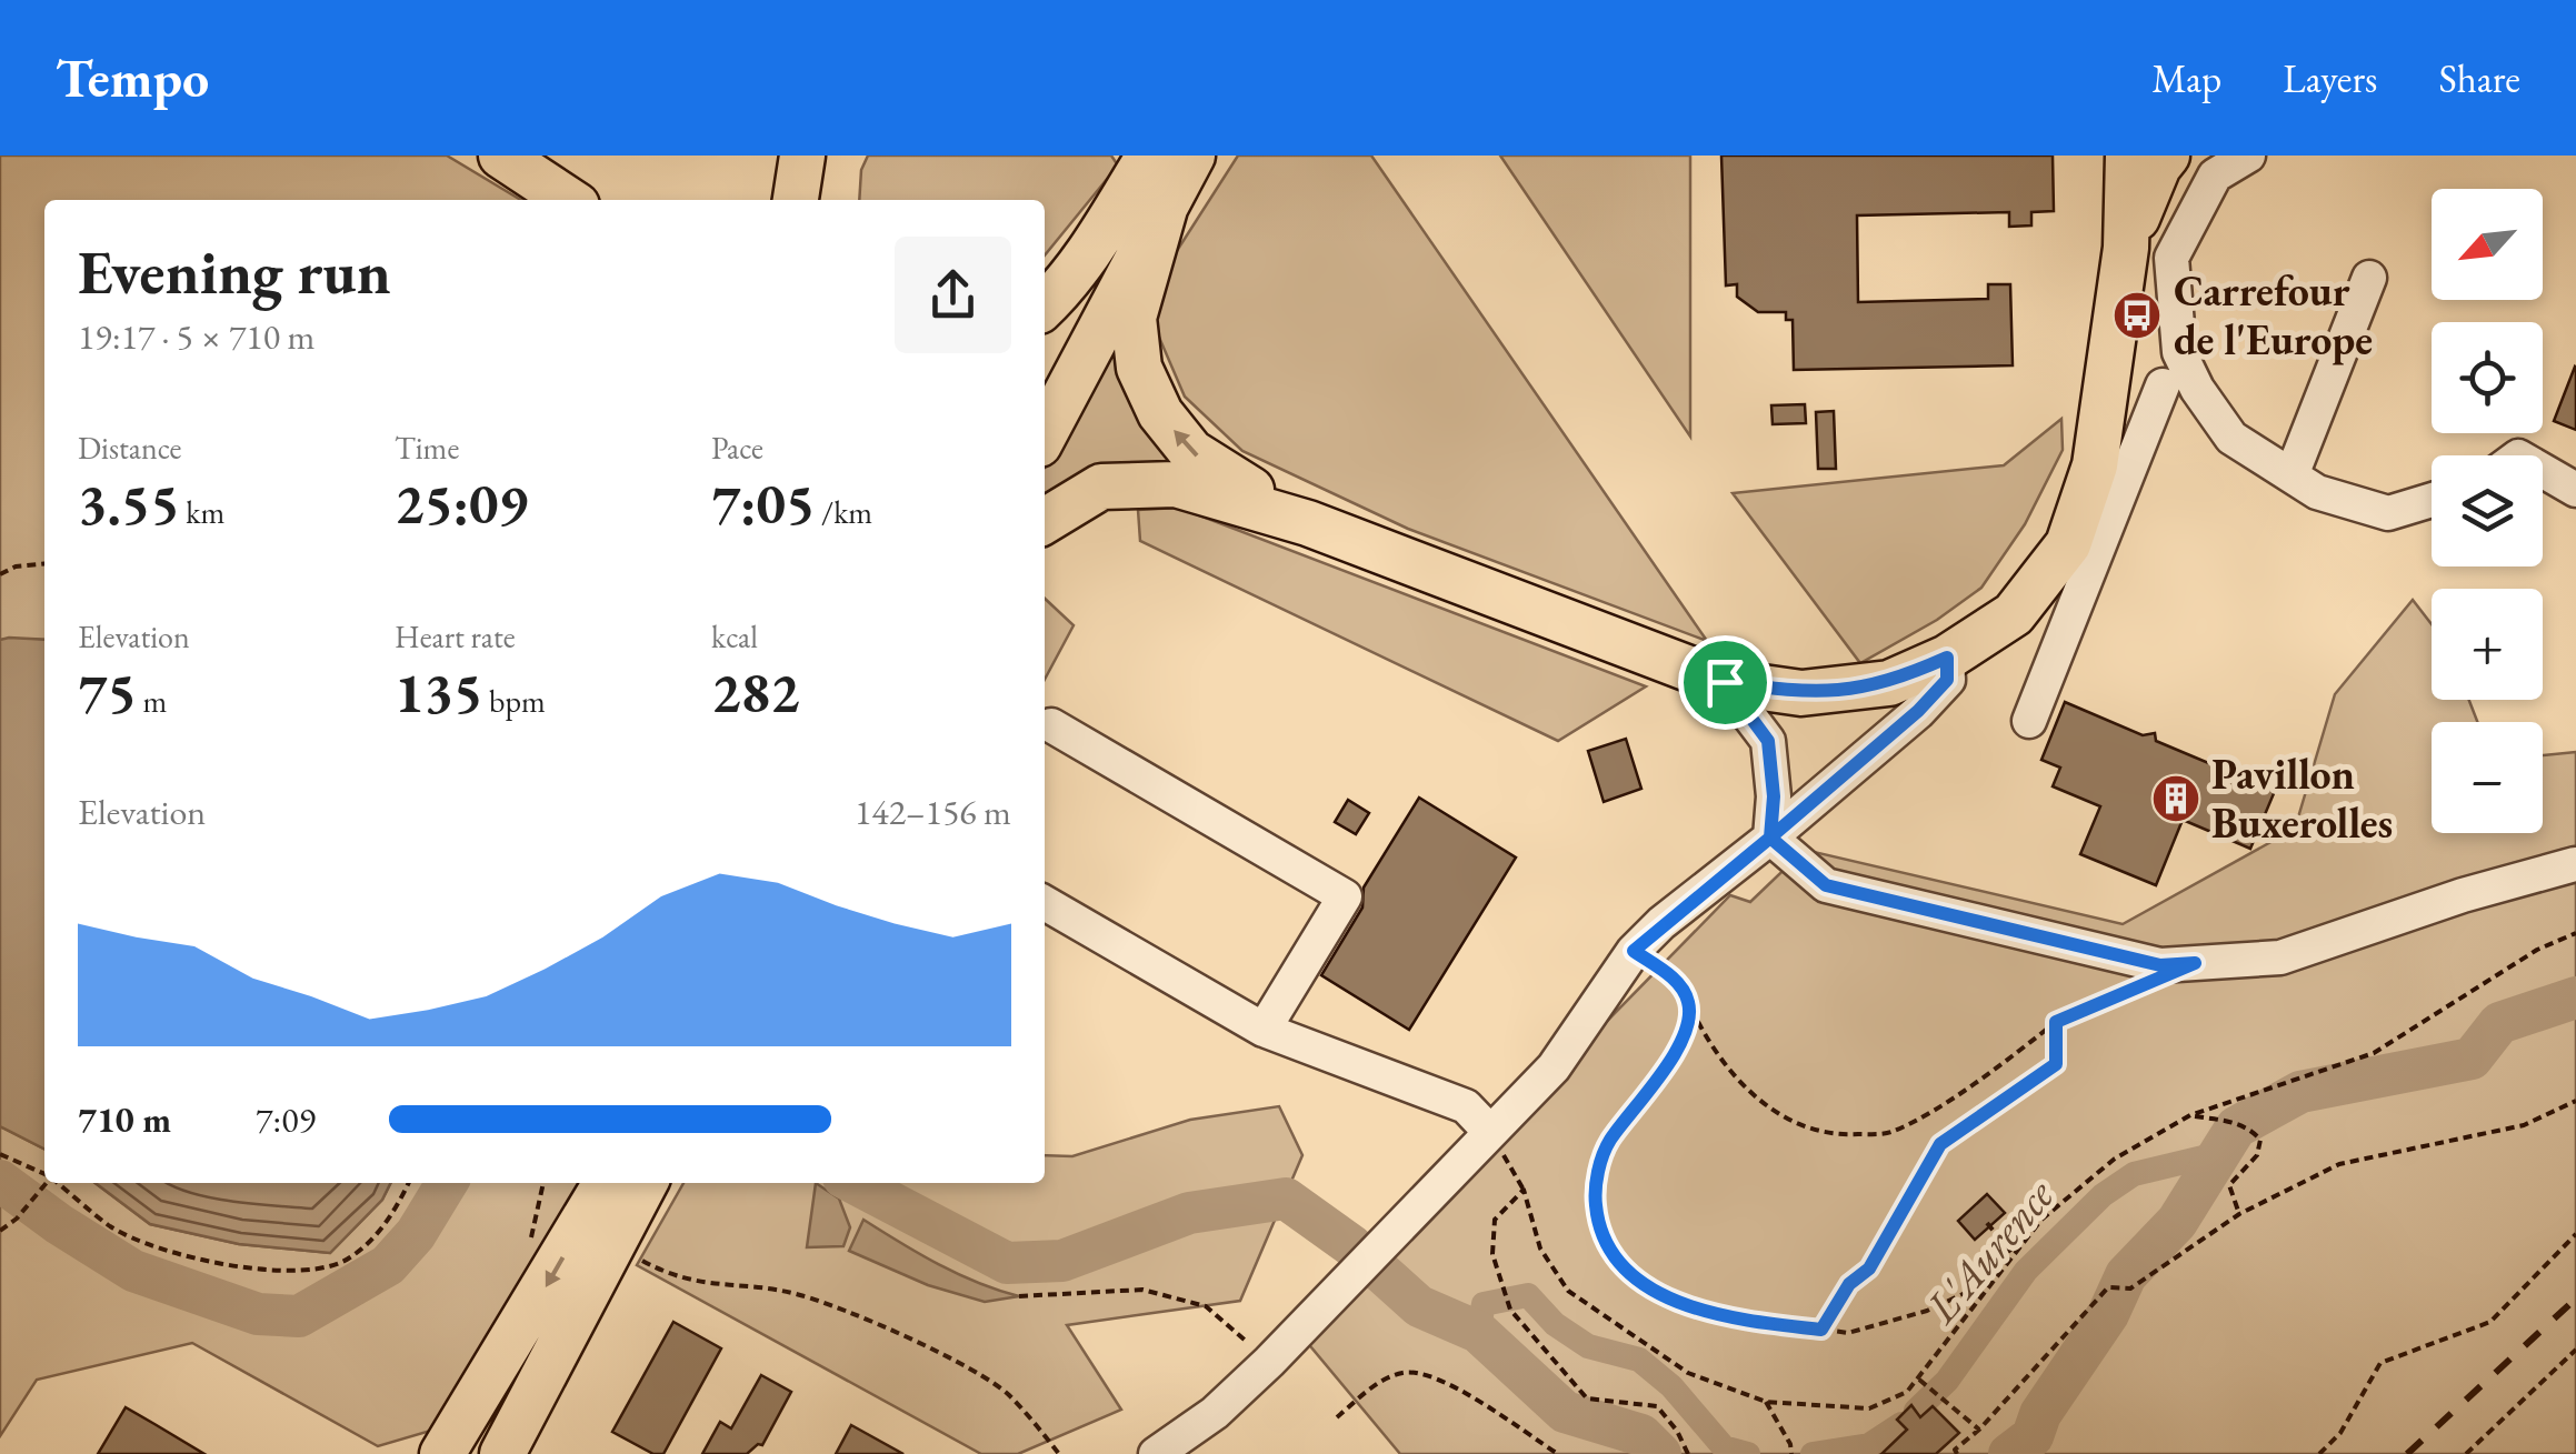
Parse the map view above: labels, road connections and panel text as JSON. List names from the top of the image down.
{
  "water": ["L'Aurence"],
  "places": {
    "bus stop": ["Carrefour de l'Europe"],
    "building": ["Pavillon Buxerolles"]
  },
  "north": "bottom left",
  "page": {
    "header": "Tempo",
    "nav": ["Map", "Layers", "Share"],
    "map_buttons": ["+", "−"],
    "heading": ["Evening run", "19:17 · 5 × 710 m"],
    "stats": [
      ["Distance", "3.55 km"],
      ["Time", "25:09"],
      ["Pace", "7:05 /km"],
      ["Elevation", "75 m"],
      ["Heart rate", "135 bpm"],
      ["kcal", "282"]
    ],
    "chart": ["Elevation", "142–156 m"],
    "list": [
      {
        "name": "710 m",
        "note": "7:09"
      }
    ]
  }
}
